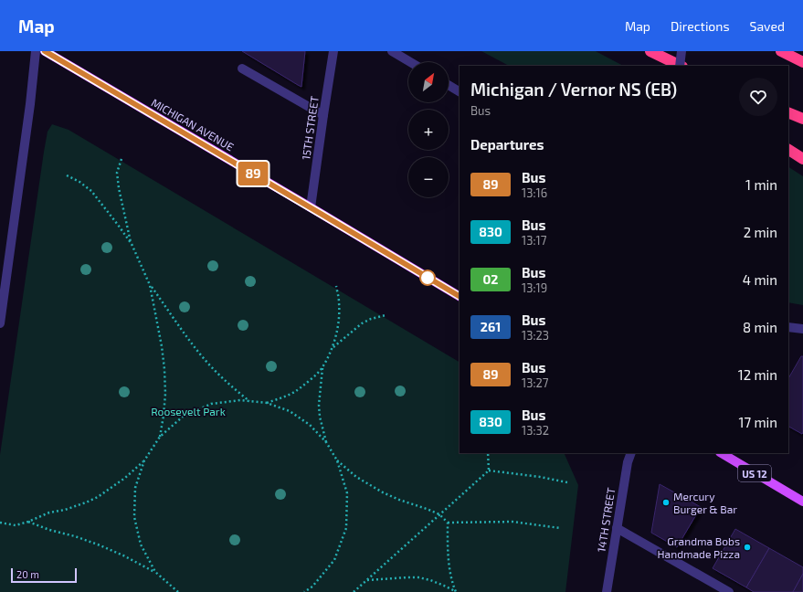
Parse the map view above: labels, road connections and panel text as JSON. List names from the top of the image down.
{
  "streets": {
    "main road": ["MICHIGAN AVENUE", "US 12"],
    "street": ["15TH STREET", "14TH STREET"]
  },
  "crossings": [
    ["MICHIGAN AVENUE", "15TH STREET"]
  ],
  "parks": ["Roosevelt Park"],
  "places": ["Mercury Burger & Bar", "Grandma Bobs Handmade Pizza"],
  "lines": ["bus line 89"],
  "scale_bar": "20 m",
  "north": "top right",
  "page": {
    "header": "Map",
    "nav": ["Map", "Directions", "Saved"],
    "on_map": "89",
    "map_buttons": ["+", "−"],
    "heading": [
      ["Michigan / Vernor NS (EB)", "Bus"],
      "Departures"
    ],
    "list": [
      {
        "mark": "89",
        "name": "Bus",
        "note": "13:16",
        "value": "1 min"
      },
      {
        "mark": "830",
        "name": "Bus",
        "note": "13:17",
        "value": "2 min"
      },
      {
        "mark": "02",
        "name": "Bus",
        "note": "13:19",
        "value": "4 min"
      },
      {
        "mark": "261",
        "name": "Bus",
        "note": "13:23",
        "value": "8 min"
      },
      {
        "mark": "89",
        "name": "Bus",
        "note": "13:27",
        "value": "12 min"
      },
      {
        "mark": "830",
        "name": "Bus",
        "note": "13:32",
        "value": "17 min"
      }
    ],
    "scale": "20 m"
  }
}
